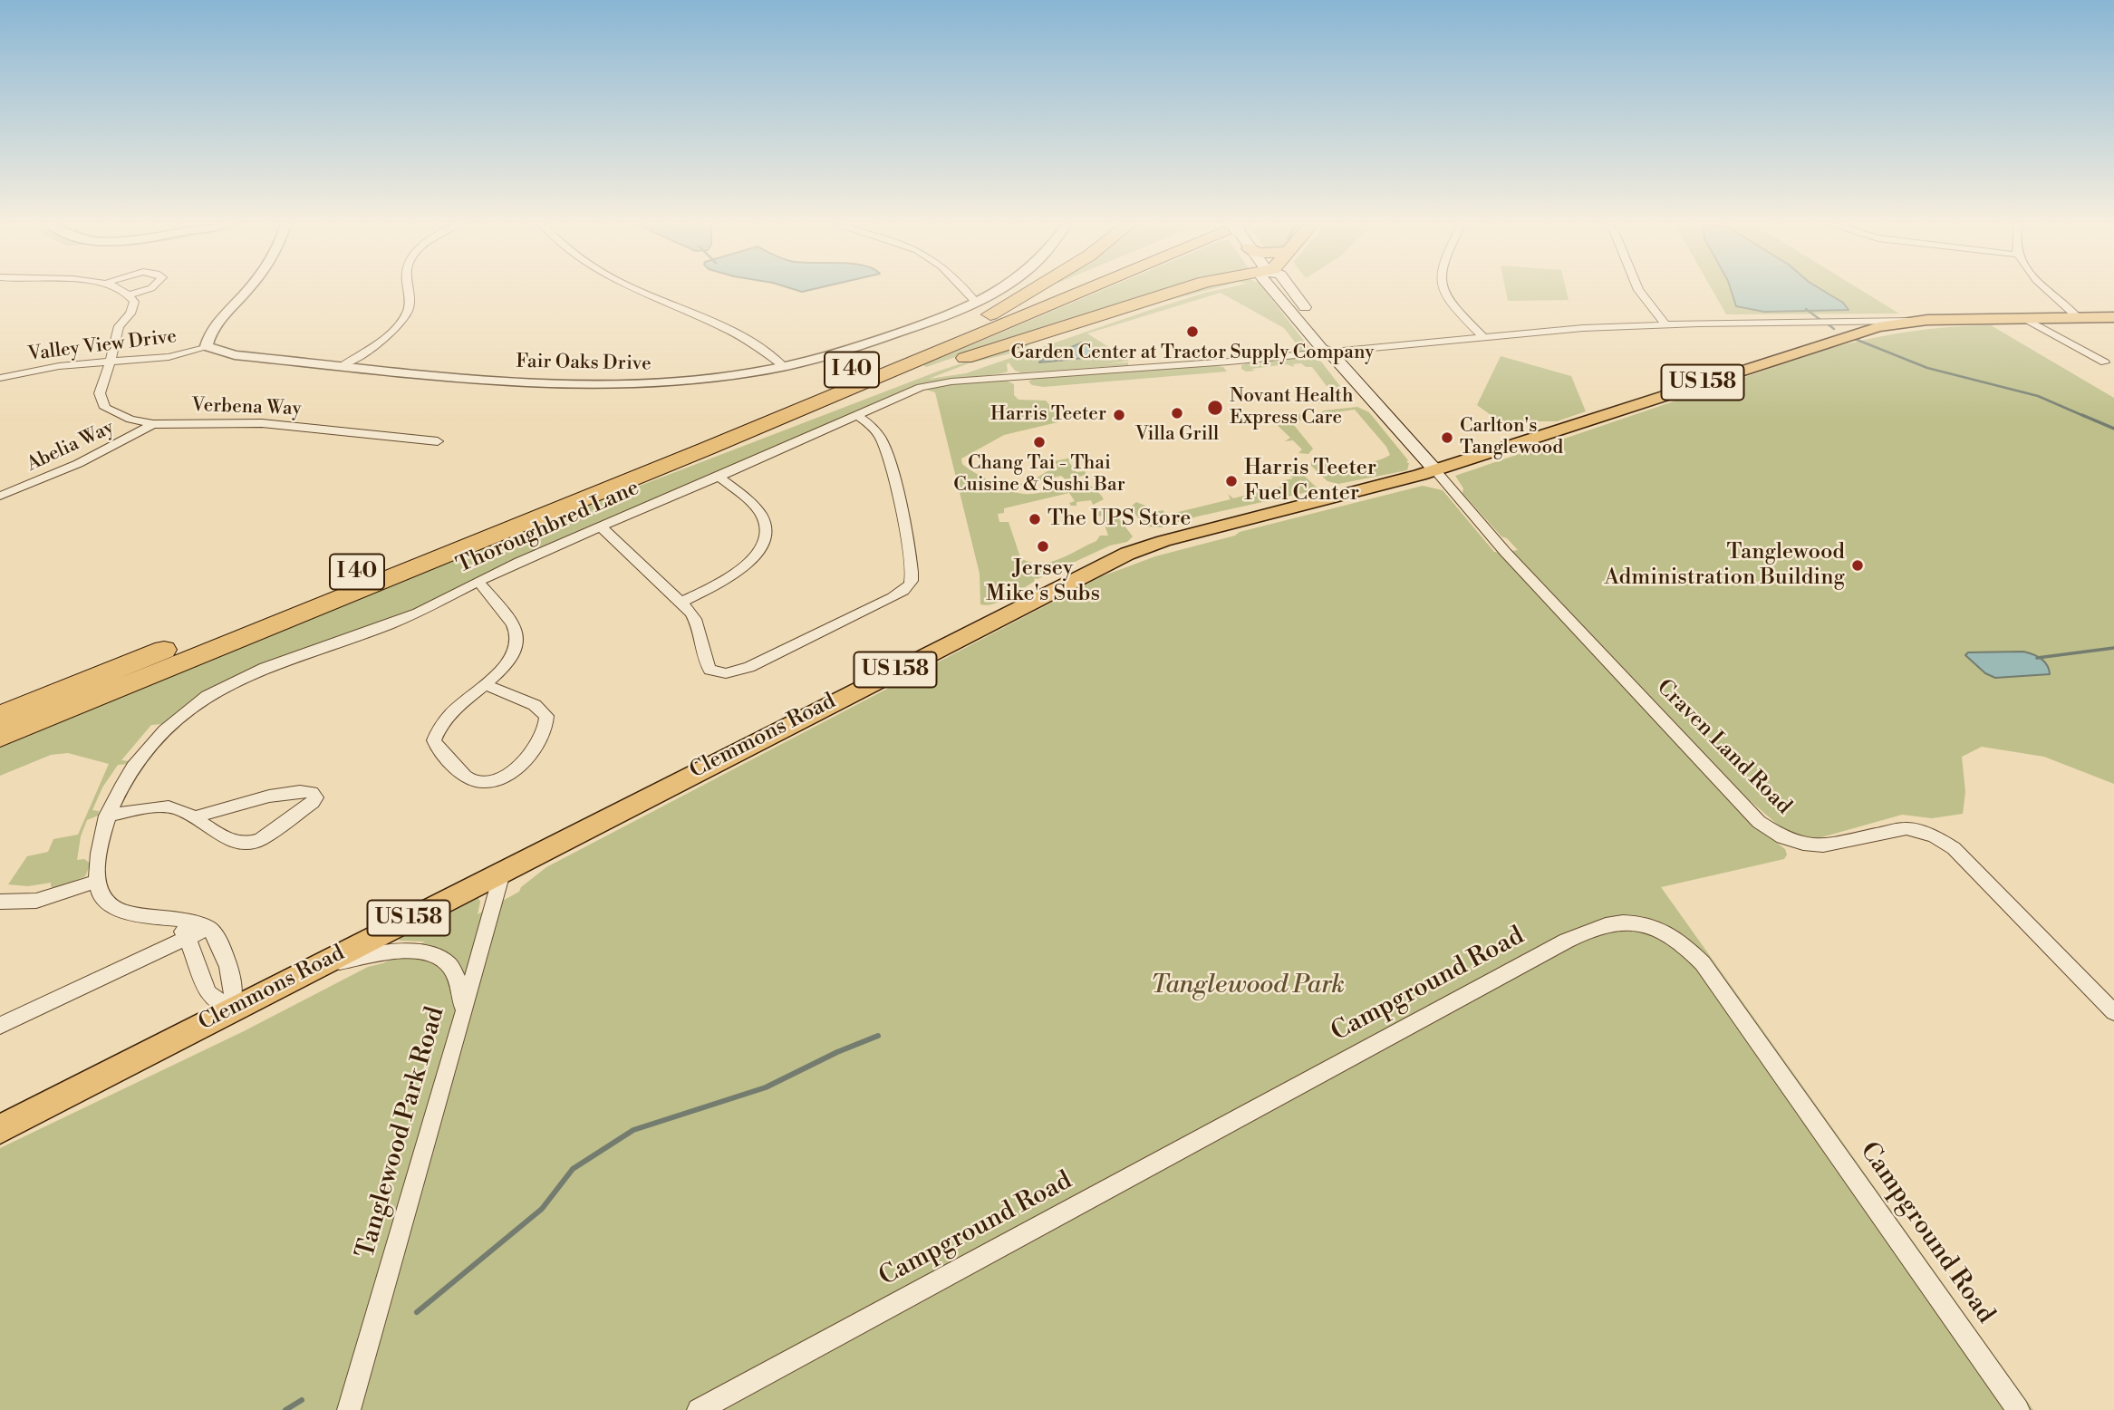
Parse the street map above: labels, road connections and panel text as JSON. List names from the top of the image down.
{
  "streets": {
    "highway": ["I 40"],
    "main road": ["US 158", "Clemmons Road"],
    "street": [
      "Valley View Drive",
      "Fair Oaks Drive",
      "Verbena Way",
      "Abelia Way",
      "Thoroughbred Lane",
      "Craven Land Road",
      "Campground Road",
      "Tanglewood Park Road"
    ]
  },
  "crossings": [
    ["Valley View Drive", "Fair Oaks Drive"],
    ["Valley View Drive", "Verbena Way"],
    ["Fair Oaks Drive", "I 40"],
    ["Verbena Way", "Abelia Way"],
    ["Thoroughbred Lane", "Clemmons Road"],
    ["Clemmons Road", "Craven Land Road"],
    ["Clemmons Road", "Tanglewood Park Road"]
  ],
  "parks": ["Tanglewood Park"],
  "places": [
    "Garden Center at Tractor Supply Company",
    "Novant Health Express Care",
    "Villa Grill",
    "Harris Teeter",
    "Carlton's Tanglewood",
    "Chang Tai - Thai Cuisine & Sushi Bar",
    "Harris Teeter Fuel Center",
    "The UPS Store",
    "Jersey Mike's Subs",
    "Tanglewood Administration Building"
  ]
}
